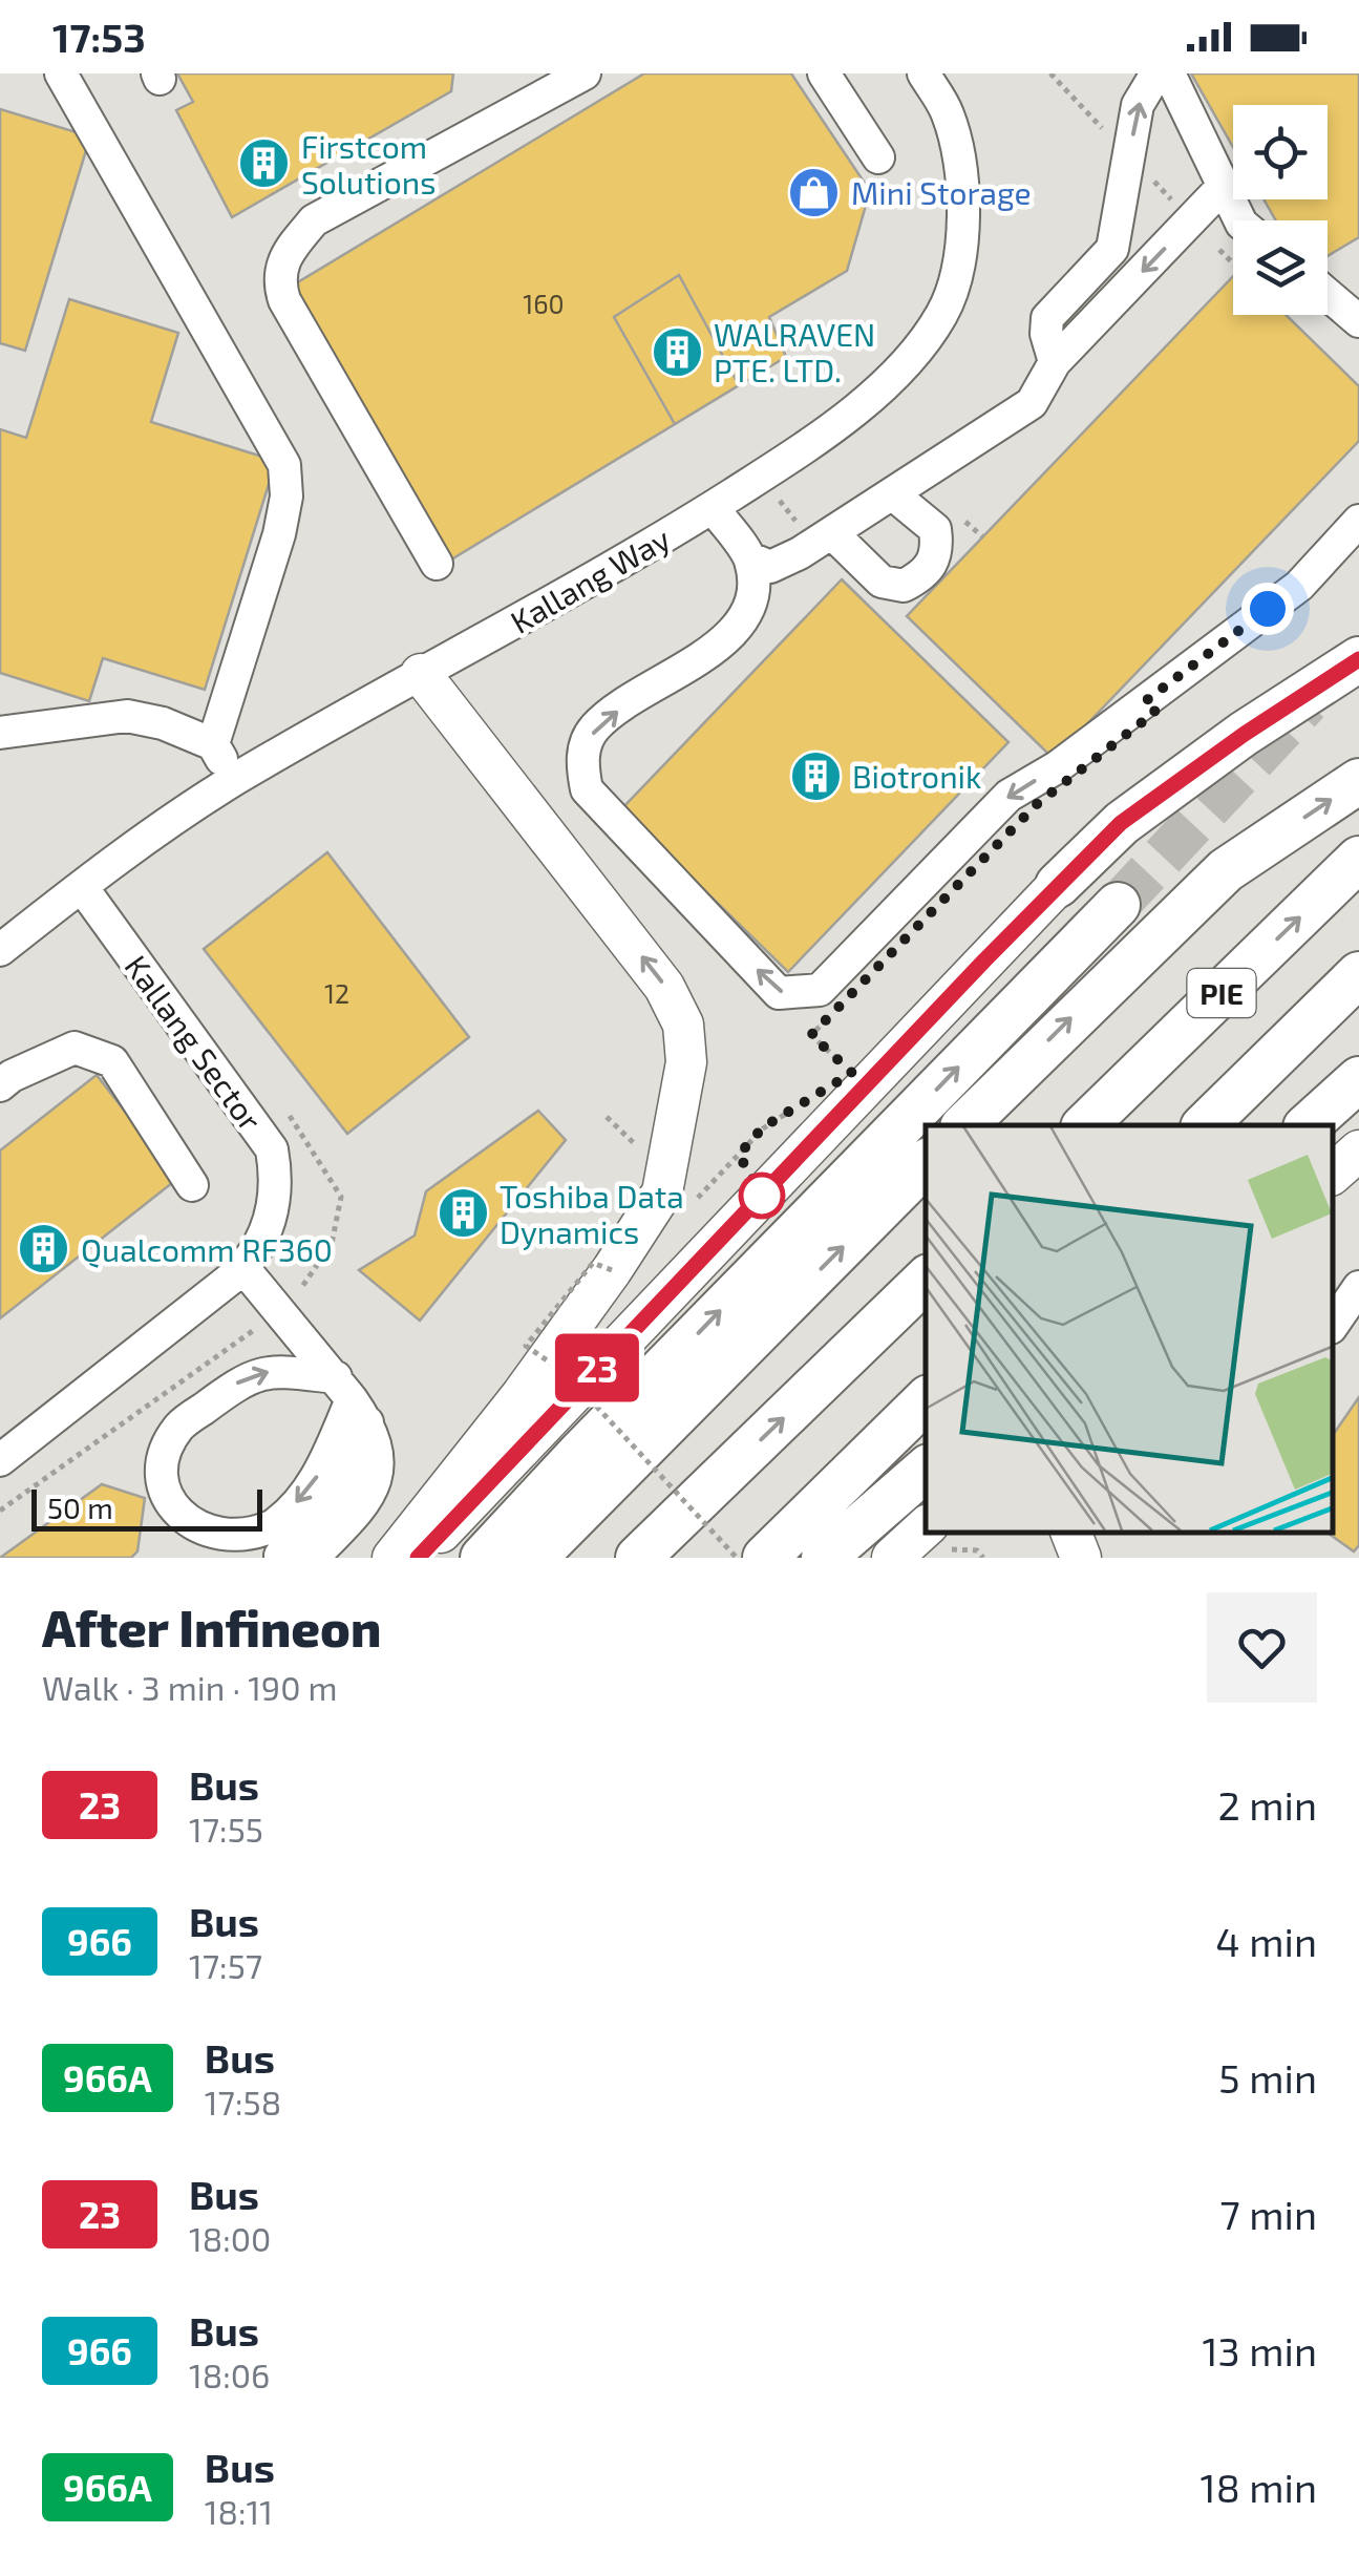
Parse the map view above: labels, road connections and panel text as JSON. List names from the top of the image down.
{
  "streets": {
    "highway": ["PIE"],
    "street": ["Kallang Way", "Kallang Sector"]
  },
  "crossings": [
    ["Kallang Way", "Kallang Sector"]
  ],
  "places": {
    "building": [
      "Firstcom Solutions",
      "WALRAVEN PTE. LTD.",
      "Biotronik",
      "Toshiba Data Dynamics",
      "Qualcomm RF360"
    ],
    "shop": ["Mini Storage"]
  },
  "lines": ["bus line 23"],
  "house_numbers": ["160", "12"],
  "scale_bar": "50 m",
  "page": {
    "status": "17:53",
    "on_map": "23",
    "scale": "50 m",
    "heading": ["After Infineon", "Walk · 3 min · 190 m"],
    "list": [
      {
        "mark": "23",
        "name": "Bus",
        "note": "17:55",
        "value": "2 min"
      },
      {
        "mark": "966",
        "name": "Bus",
        "note": "17:57",
        "value": "4 min"
      },
      {
        "mark": "966A",
        "name": "Bus",
        "note": "17:58",
        "value": "5 min"
      },
      {
        "mark": "23",
        "name": "Bus",
        "note": "18:00",
        "value": "7 min"
      },
      {
        "mark": "966",
        "name": "Bus",
        "note": "18:06",
        "value": "13 min"
      },
      {
        "mark": "966A",
        "name": "Bus",
        "note": "18:11",
        "value": "18 min"
      }
    ]
  }
}
